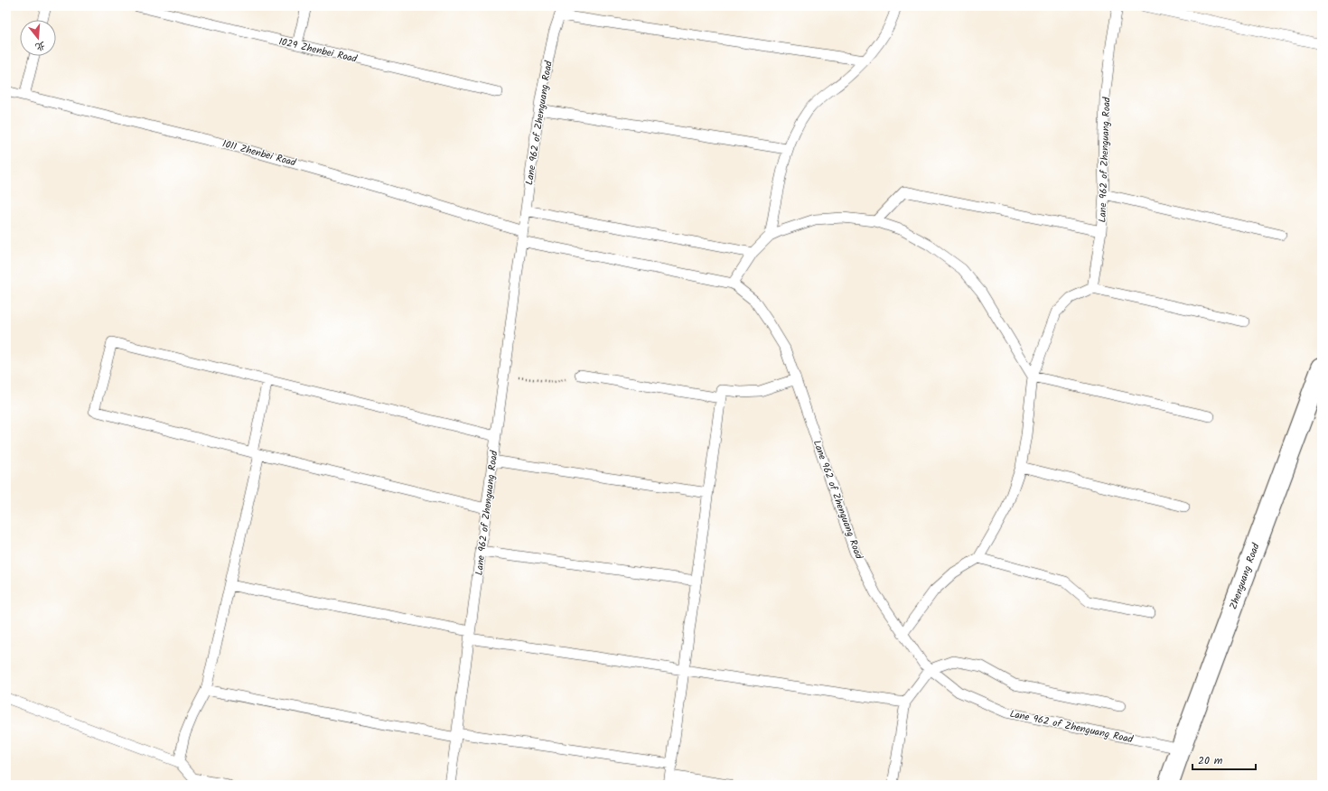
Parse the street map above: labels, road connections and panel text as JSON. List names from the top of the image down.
{
  "streets": {
    "street": ["Zhenguang Road"],
    "lane": ["1029 Zhenbei Road", "Lane 962 of Zhenguang Road", "1011 Zhenbei Road"]
  },
  "crossings": [
    ["Lane 962 of Zhenguang Road", "1011 Zhenbei Road"],
    ["Lane 962 of Zhenguang Road", "Zhenguang Road"]
  ],
  "scale_bar": "20 m",
  "north": "bottom"
}
